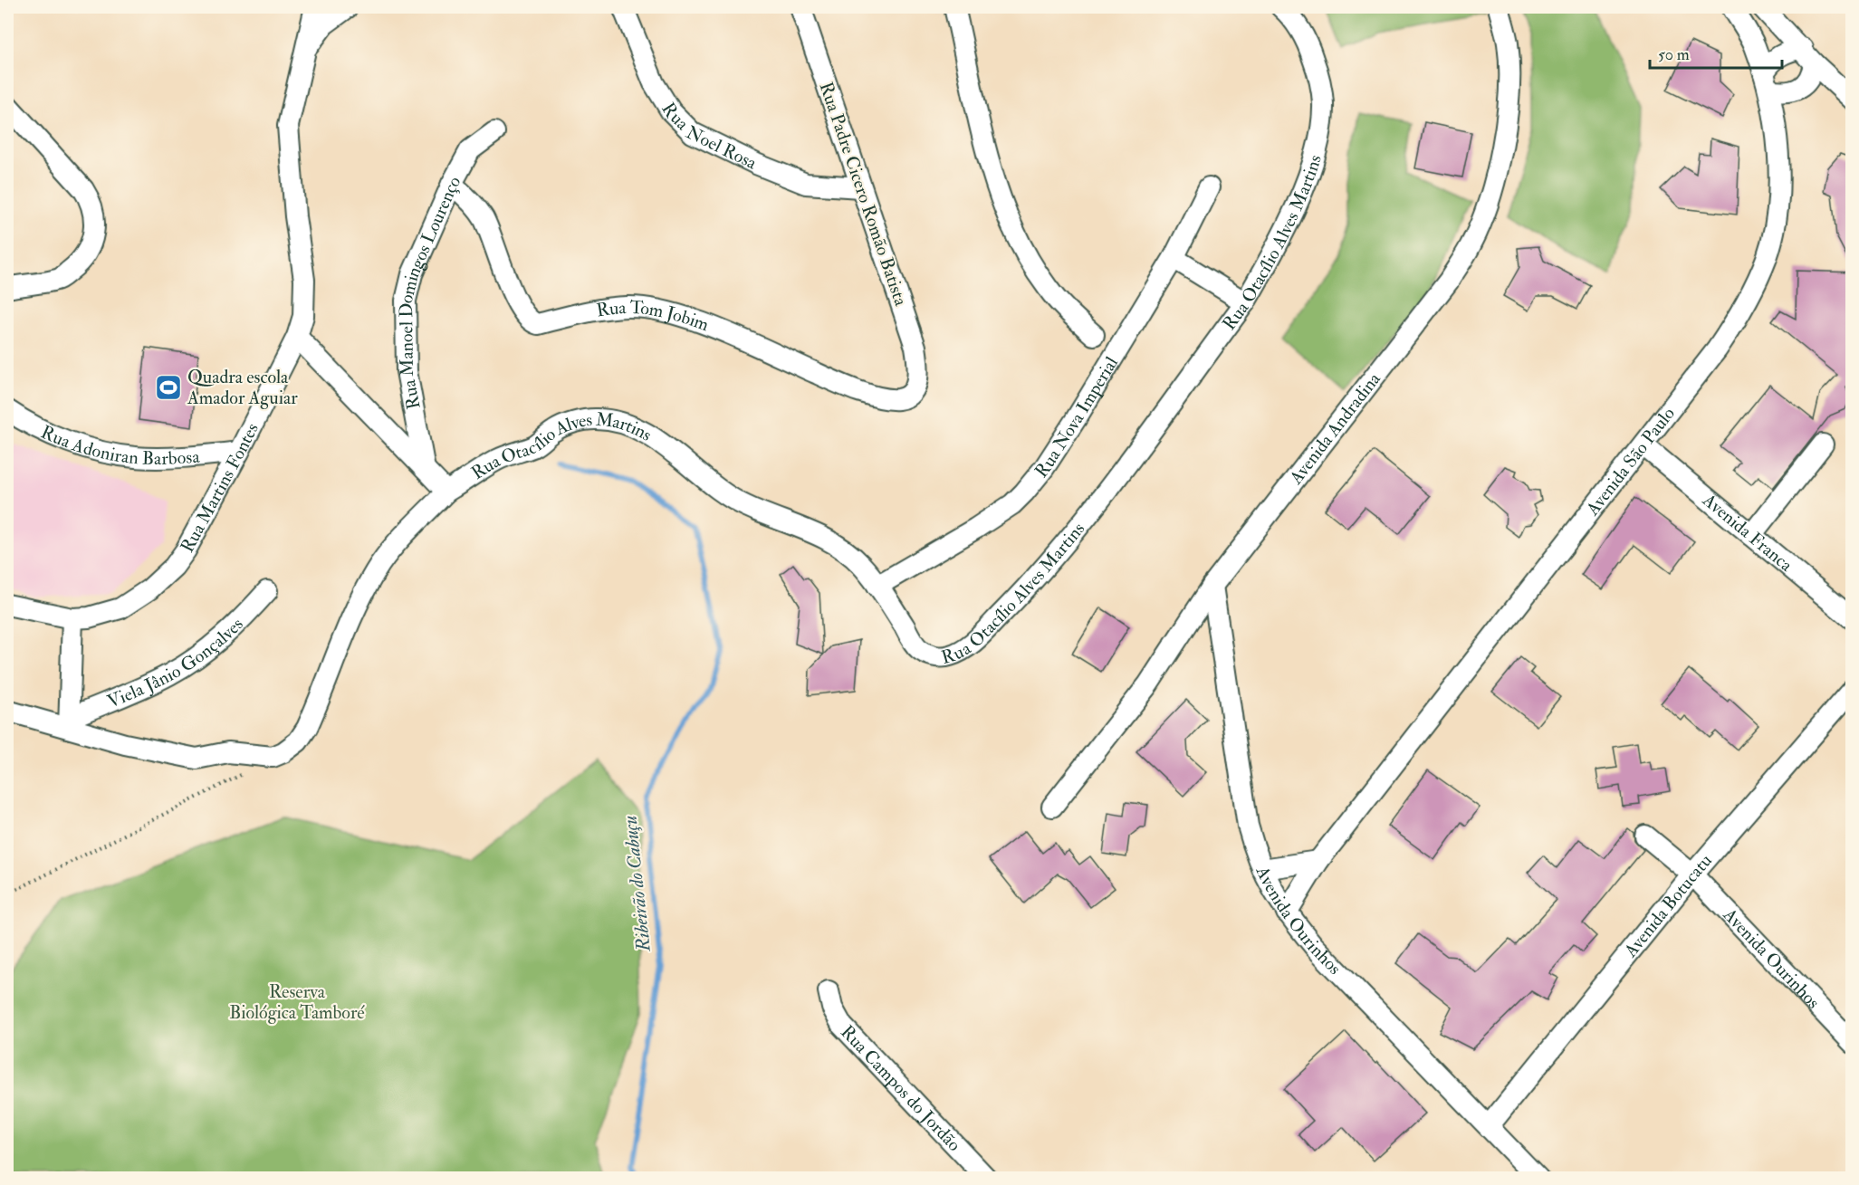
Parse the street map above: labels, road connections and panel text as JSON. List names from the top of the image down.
{
  "streets": {
    "street": [
      "Rua Noel Rosa",
      "Rua Padre Cicero Romão Batista",
      "Rua Otacílio Alves Martins",
      "Rua Manoel Domingos Lourenço",
      "Rua Tom Jobim",
      "Rua Nova Imperial",
      "Avenida Andradina",
      "Rua Adoniran Barbosa",
      "Avenida São Paulo",
      "Rua Martins Fontes",
      "Avenida Franca",
      "Viela Jânio Gonçalves",
      "Avenida Botucatu",
      "Avenida Ourinhos",
      "Rua Campos do Jordão"
    ]
  },
  "crossings": [
    ["Rua Noel Rosa", "Rua Padre Cicero Romão Batista"],
    ["Rua Padre Cicero Romão Batista", "Rua Tom Jobim"],
    ["Rua Otacílio Alves Martins", "Rua Manoel Domingos Lourenço"],
    ["Rua Otacílio Alves Martins", "Rua Nova Imperial"],
    ["Rua Otacílio Alves Martins", "Rua Martins Fontes"],
    ["Rua Otacílio Alves Martins", "Viela Jânio Gonçalves"],
    ["Rua Manoel Domingos Lourenço", "Rua Tom Jobim"],
    ["Avenida Andradina", "Avenida Ourinhos"],
    ["Rua Adoniran Barbosa", "Rua Martins Fontes"],
    ["Avenida São Paulo", "Avenida Franca"],
    ["Avenida São Paulo", "Avenida Ourinhos"],
    ["Avenida Botucatu", "Avenida Ourinhos"]
  ],
  "water": ["Ribeirão do Cabuçu"],
  "parks": ["Reserva Biológica Tamboré"],
  "places": {
    "sports": ["Quadra escola Amador Aguiar"]
  },
  "scale_bar": "50 m"
}
